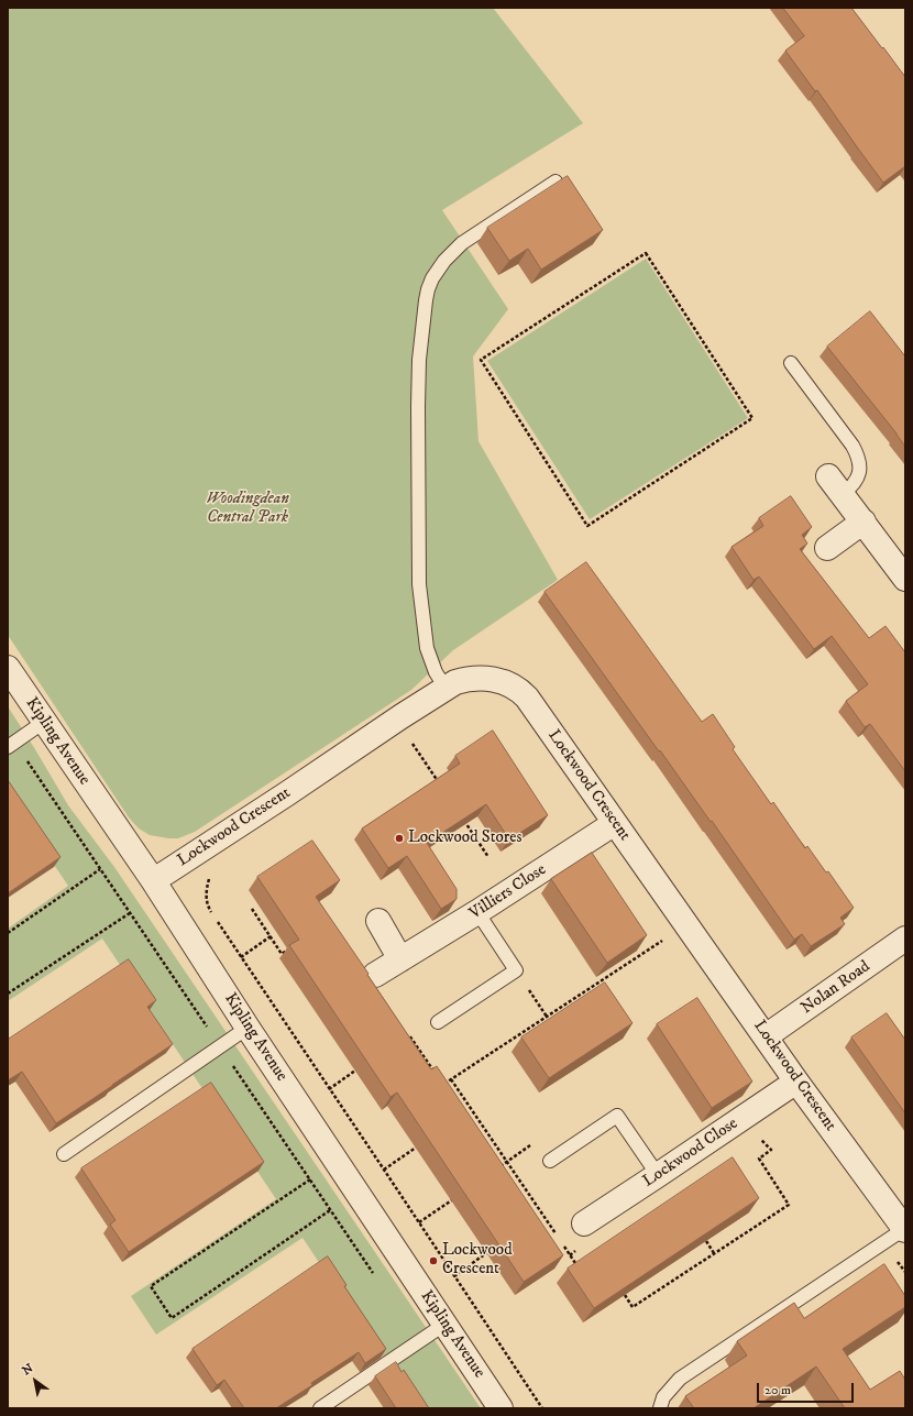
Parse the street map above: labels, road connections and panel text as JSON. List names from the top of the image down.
{
  "streets": {
    "street": [
      "Kipling Avenue",
      "Lockwood Crescent",
      "Villiers Close",
      "Nolan Road",
      "Lockwood Close"
    ]
  },
  "crossings": [
    ["Kipling Avenue", "Lockwood Crescent"],
    ["Lockwood Crescent", "Villiers Close"],
    ["Lockwood Crescent", "Nolan Road"],
    ["Lockwood Crescent", "Lockwood Close"]
  ],
  "parks": ["Woodingdean Central Park"],
  "places": ["Lockwood Stores", "Lockwood Crescent"],
  "scale_bar": "20 m",
  "north": "top left"
}
